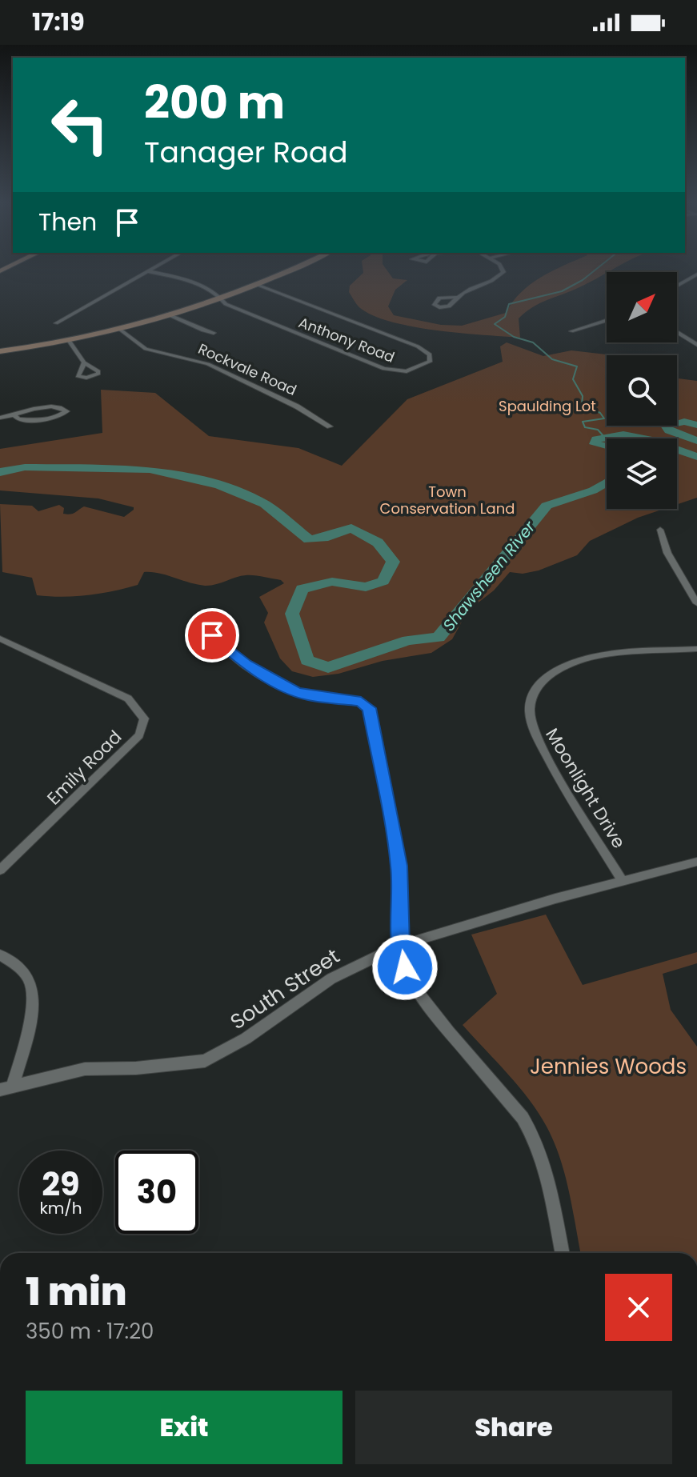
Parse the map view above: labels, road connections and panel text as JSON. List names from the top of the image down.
{
  "streets": {
    "street": [
      "Anthony Road",
      "Rockvale Road",
      "Emily Road",
      "Moonlight Drive",
      "South Street"
    ]
  },
  "crossings": [
    ["Moonlight Drive", "South Street"]
  ],
  "water": ["Shawsheen River"],
  "parks": ["Spaulding Lot", "Town Conservation Land", "Jennies Woods"],
  "north": "top right",
  "page": {
    "status": "17:19",
    "turn": ["200 m", "Tanager Road"],
    "then": "Then",
    "speed": "29 km/h",
    "limit": "30",
    "heading": ["1 min", "350 m · 17:20"],
    "buttons": ["Exit", "Share"]
  }
}
